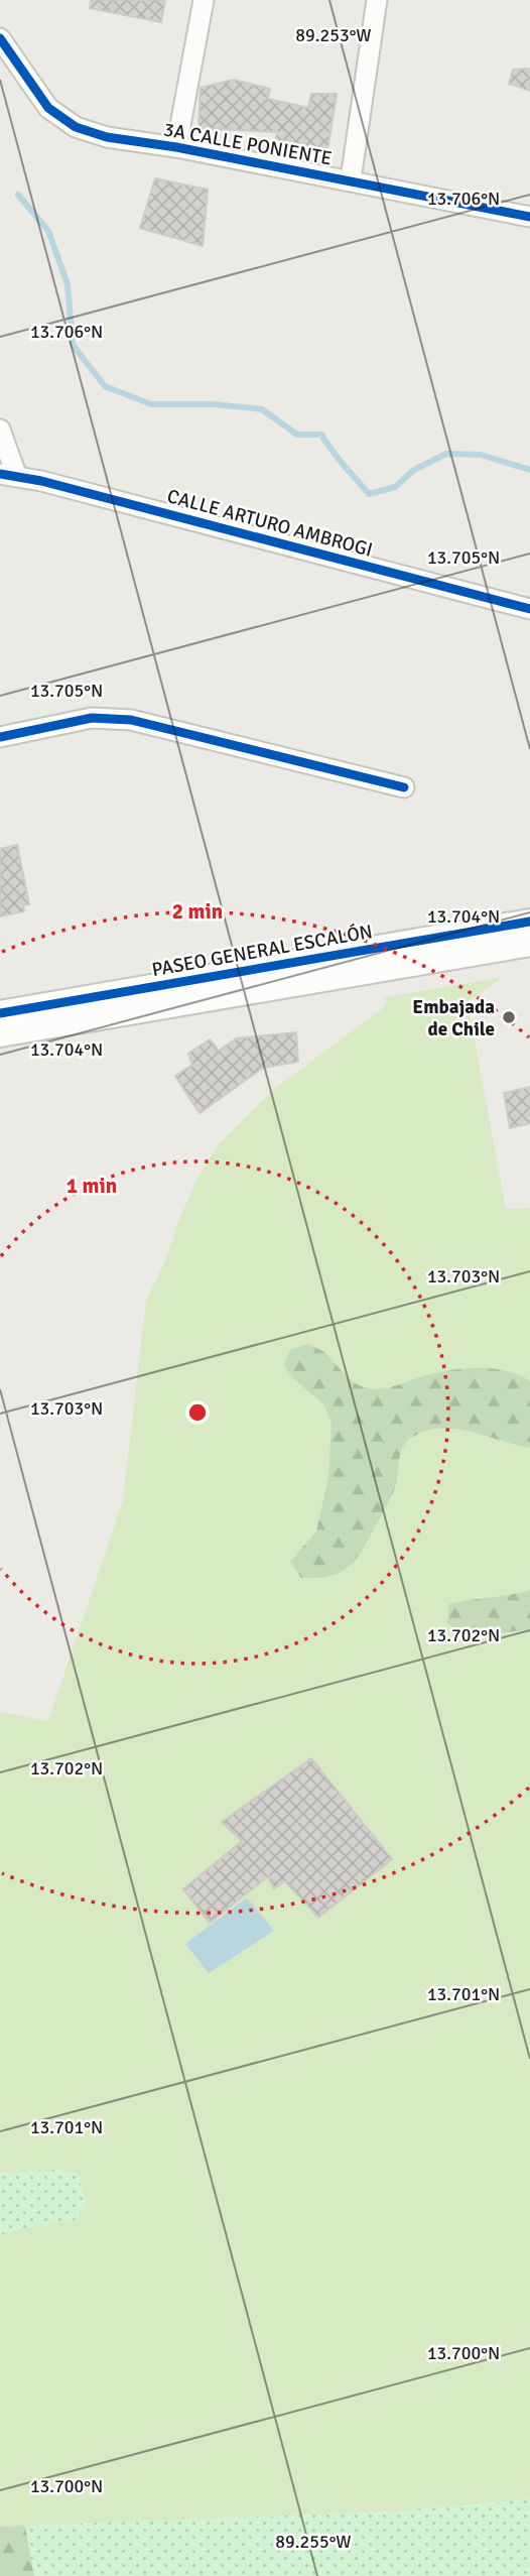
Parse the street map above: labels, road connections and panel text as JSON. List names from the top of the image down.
{
  "streets": {
    "street": ["3A CALLE PONIENTE", "CALLE ARTURO AMBROGI", "PASEO GENERAL ESCALÓN"]
  },
  "places": ["Embajada de Chile"],
  "coordinates": [
    "89.253°W",
    "13.706°N",
    "13.705°N",
    "13.704°N",
    "13.703°N",
    "13.702°N",
    "13.701°N",
    "13.700°N",
    "89.255°W"
  ],
  "rings": ["2 min", "1 min"]
}
